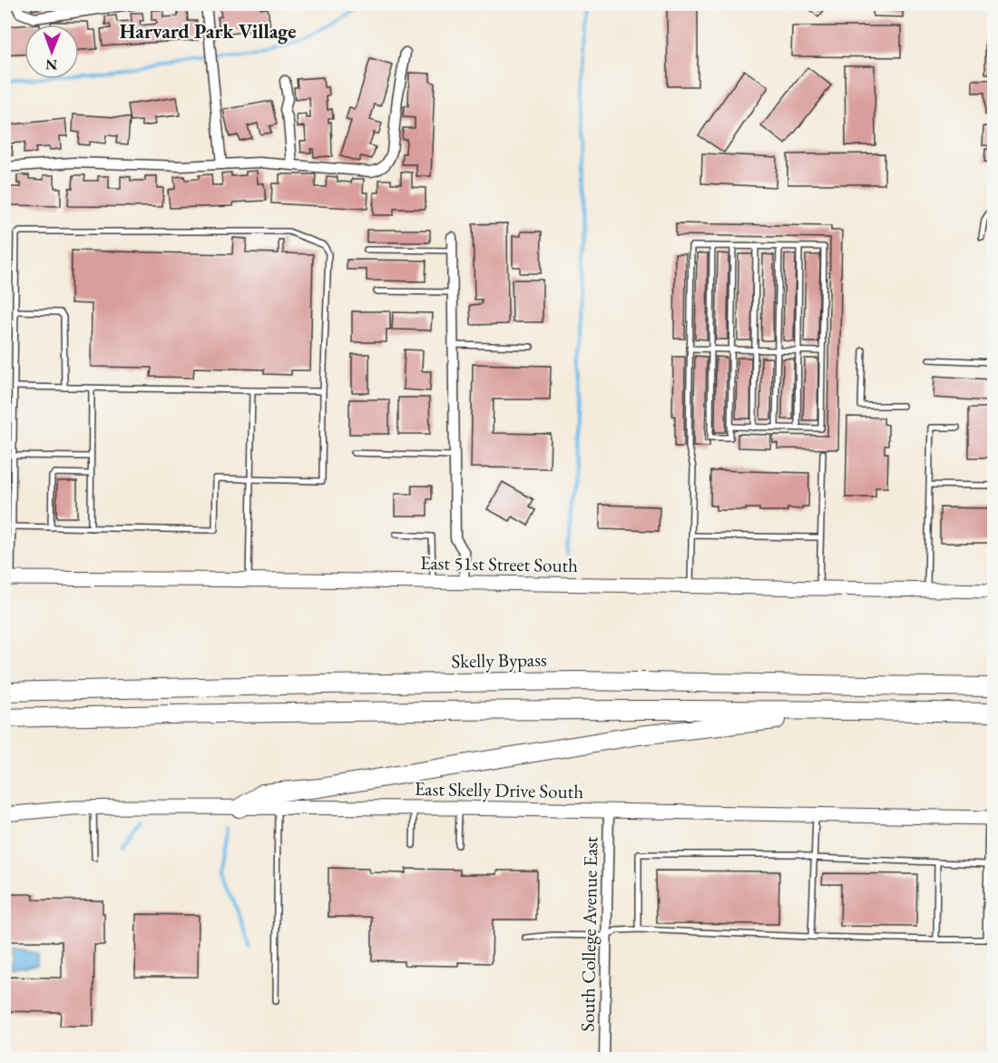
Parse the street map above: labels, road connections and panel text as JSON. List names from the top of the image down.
{
  "streets": {
    "highway": ["Skelly Bypass"],
    "main road": ["East 51st Street South", "East Skelly Drive South"],
    "street": ["South College Avenue East"]
  },
  "crossings": [
    ["East Skelly Drive South", "South College Avenue East"]
  ],
  "districts": ["Harvard Park Village"],
  "north": "bottom"
}
